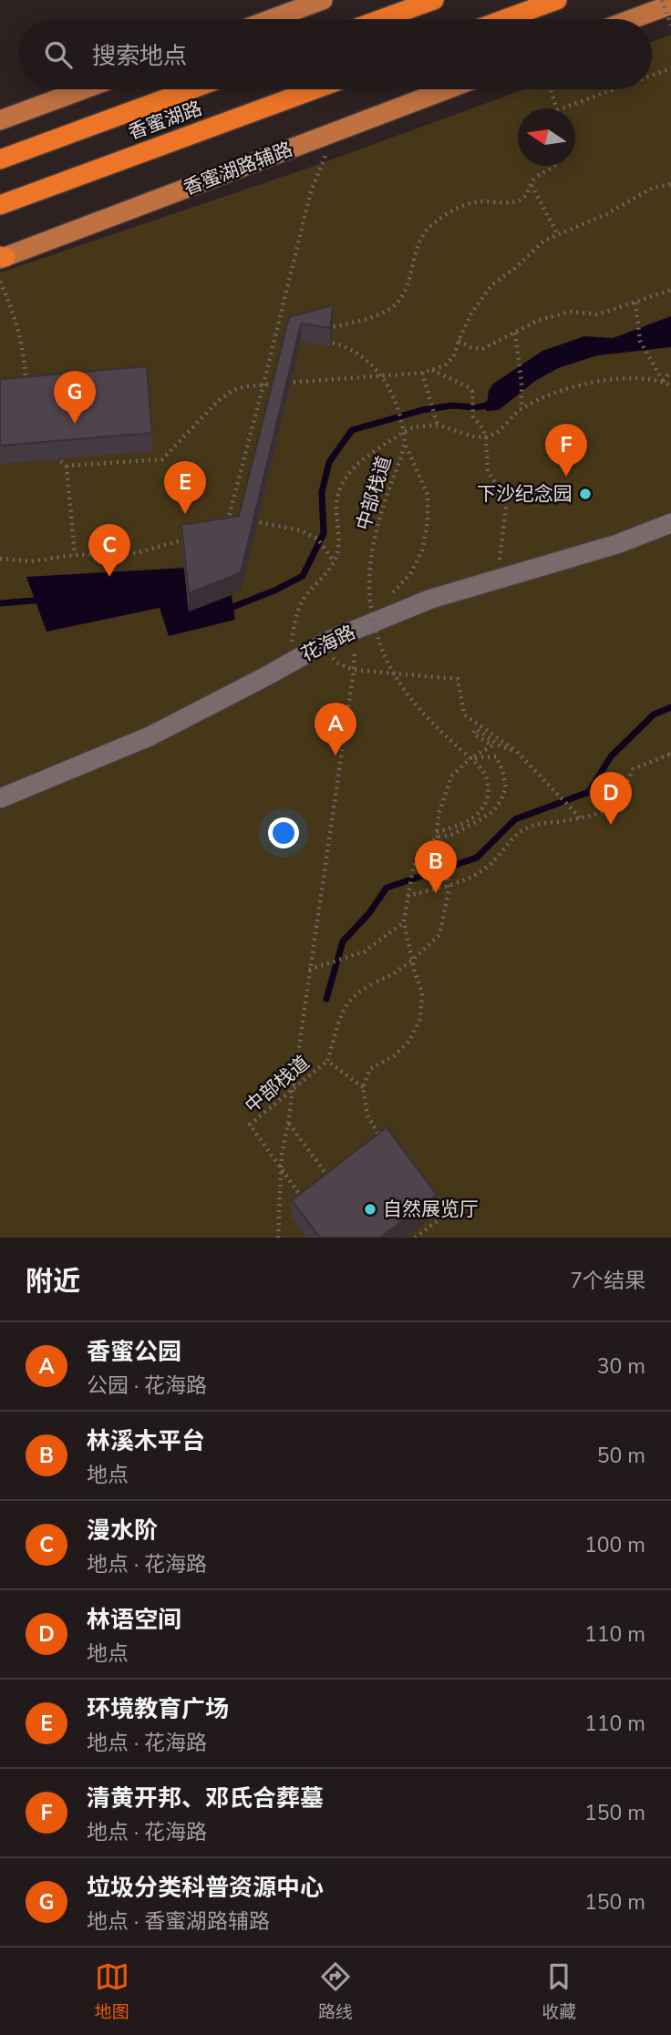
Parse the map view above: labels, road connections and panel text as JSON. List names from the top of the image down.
{
  "streets": {
    "highway": ["香蜜湖路"],
    "main road": ["香蜜湖路辅路"],
    "street": ["花海路"],
    "path": ["中部栈道"]
  },
  "places": ["下沙纪念园", "自然展览厅"],
  "north": "left",
  "page": {
    "search": "搜索地点",
    "pins": [
      "G",
      "F",
      "E",
      "C",
      "A",
      "D",
      "B"
    ],
    "heading": ["附近", "7个结果"],
    "list": [
      {
        "mark": "A",
        "name": "香蜜公园",
        "note": "公园 · 花海路",
        "value": "30 m"
      },
      {
        "mark": "B",
        "name": "林溪木平台",
        "note": "地点",
        "value": "50 m"
      },
      {
        "mark": "C",
        "name": "漫水阶",
        "note": "地点 · 花海路",
        "value": "100 m"
      },
      {
        "mark": "D",
        "name": "林语空间",
        "note": "地点",
        "value": "110 m"
      },
      {
        "mark": "E",
        "name": "环境教育广场",
        "note": "地点 · 花海路",
        "value": "110 m"
      },
      {
        "mark": "F",
        "name": "清黄开邦、邓氏合葬墓",
        "note": "地点 · 花海路",
        "value": "150 m"
      },
      {
        "mark": "G",
        "name": "垃圾分类科普资源中心",
        "note": "地点 · 香蜜湖路辅路",
        "value": "150 m"
      }
    ],
    "nav": ["地图", "路线", "收藏"]
  }
}
